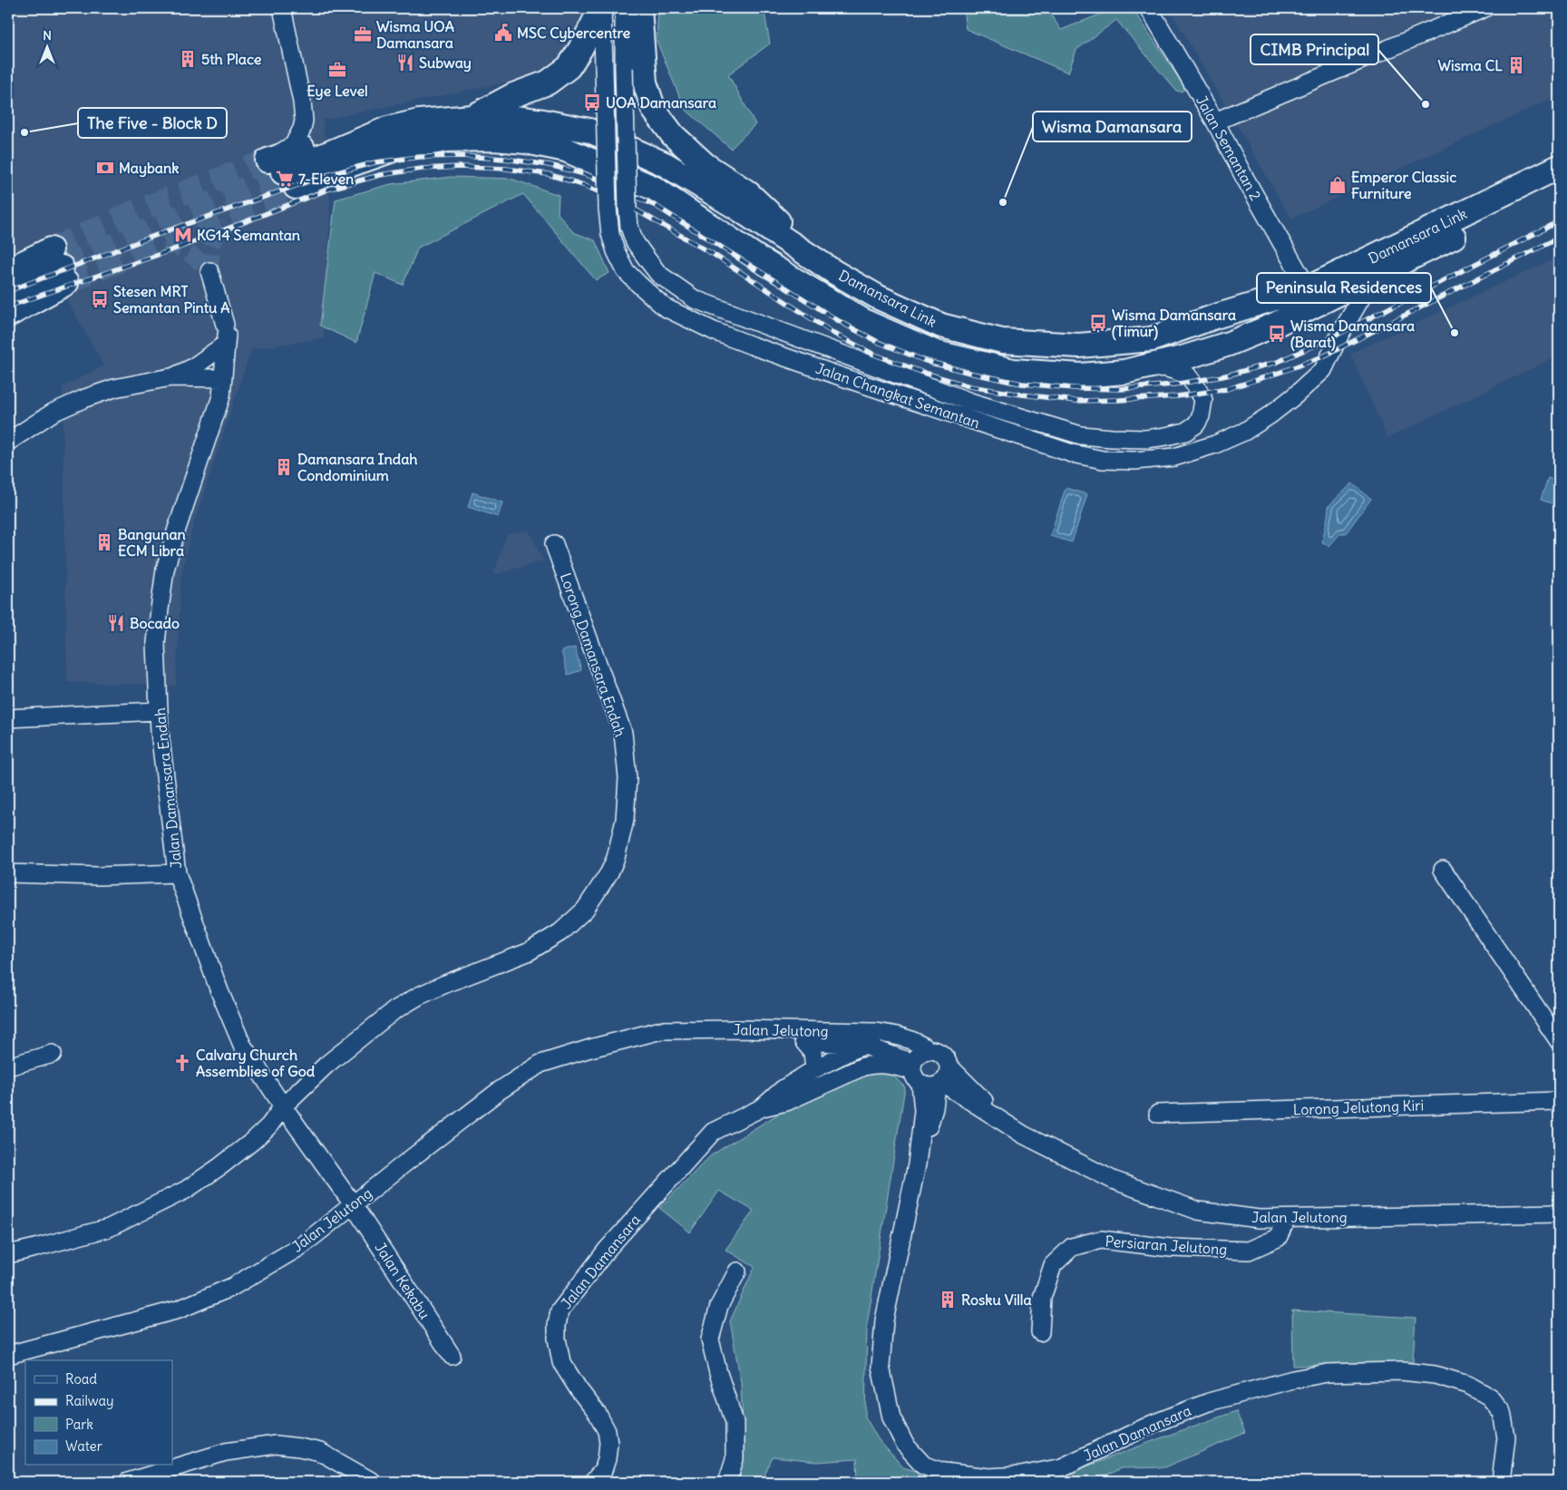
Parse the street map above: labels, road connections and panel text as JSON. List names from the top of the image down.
{
  "streets": {
    "highway": ["Damansara Link"],
    "street": [
      "Jalan Semantan 2",
      "Jalan Changkat Semantan",
      "Lorong Damansara Endah",
      "Jalan Damansara Endah",
      "Jalan Jelutong",
      "Lorong Jelutong Kiri",
      "Persiaran Jelutong",
      "Jalan Damansara",
      "Jalan Kekabu"
    ]
  },
  "crossings": [
    ["Jalan Semantan 2", "Damansara Link"],
    ["Damansara Link", "Jalan Changkat Semantan"],
    ["Lorong Damansara Endah", "Jalan Damansara Endah"],
    ["Jalan Damansara Endah", "Jalan Jelutong"],
    ["Jalan Damansara Endah", "Jalan Kekabu"],
    ["Jalan Jelutong", "Persiaran Jelutong"],
    ["Jalan Jelutong", "Jalan Damansara"],
    ["Jalan Jelutong", "Jalan Kekabu"]
  ],
  "places": {
    "public building": ["MSC Cybercentre"],
    "office": ["Wisma UOA Damansara", "Eye Level"],
    "building": [
      "5th Place",
      "Wisma CL",
      "Damansara Indah Condominium",
      "Bangunan ECM Libra",
      "Rosku Villa"
    ],
    "restaurant": ["Subway", "Bocado"],
    "bus stop": [
      "UOA Damansara",
      "Stesen MRT Semantan Pintu A",
      "Wisma Damansara (Timur)",
      "Wisma Damansara (Barat)"
    ],
    "other": [
      "CIMB Principal",
      "The Five - Block D",
      "Wisma Damansara",
      "Peninsula Residences"
    ],
    "bank": ["Maybank"],
    "supermarket": ["7-Eleven"],
    "shop": ["Emperor Classic Furniture"],
    "metro station": ["KG14 Semantan"],
    "church": ["Calvary Church Assemblies of God"]
  },
  "legend": [
    "Road",
    "Railway",
    "Park",
    "Water"
  ],
  "north": "top"
}
